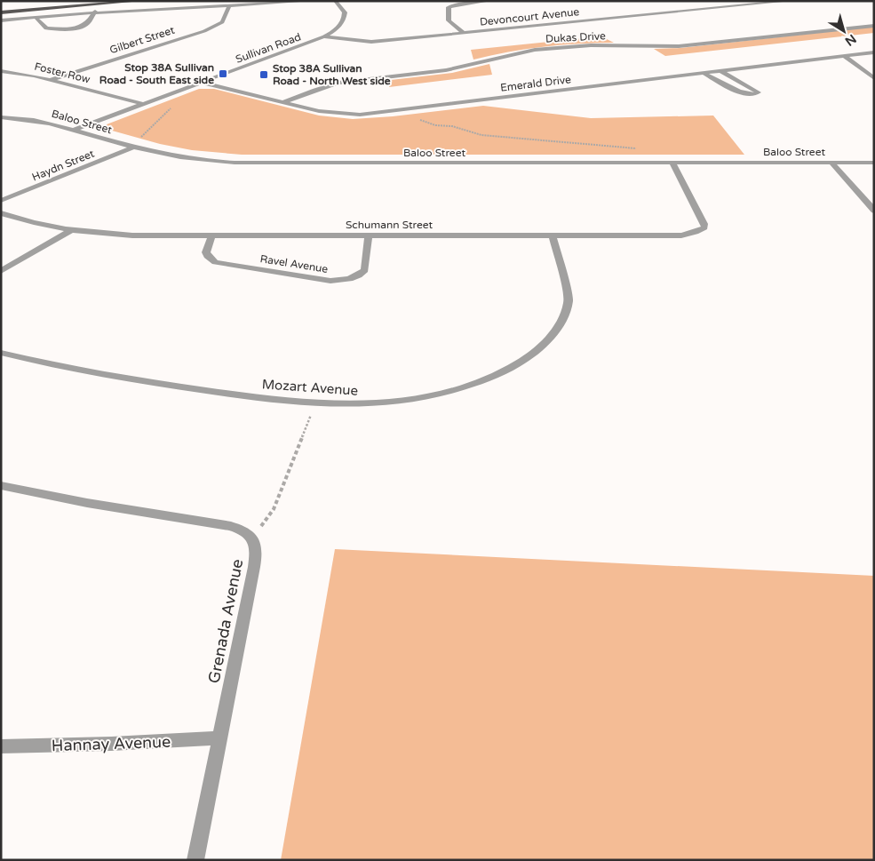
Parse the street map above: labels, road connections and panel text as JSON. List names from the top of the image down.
{
  "streets": {
    "street": [
      "Devoncourt Avenue",
      "Dukas Drive",
      "Gilbert Street",
      "Sullivan Road",
      "Foster Row",
      "Emerald Drive",
      "Baloo Street",
      "Haydn Street",
      "Schumann Street",
      "Ravel Avenue",
      "Mozart Avenue",
      "Grenada Avenue",
      "Hannay Avenue"
    ]
  },
  "crossings": [
    ["Devoncourt Avenue", "Sullivan Road"],
    ["Dukas Drive", "Emerald Drive"],
    ["Gilbert Street", "Foster Row"],
    ["Sullivan Road", "Foster Row"],
    ["Sullivan Road", "Emerald Drive"],
    ["Sullivan Road", "Baloo Street"],
    ["Baloo Street", "Haydn Street"],
    ["Baloo Street", "Schumann Street"],
    ["Schumann Street", "Ravel Avenue"],
    ["Schumann Street", "Mozart Avenue"],
    ["Grenada Avenue", "Hannay Avenue"]
  ],
  "places": {
    "transit": ["Stop 38A Sullivan Road - South East side", "Stop 38A Sullivan Road - North West side"]
  },
  "north": "bottom right"
}
